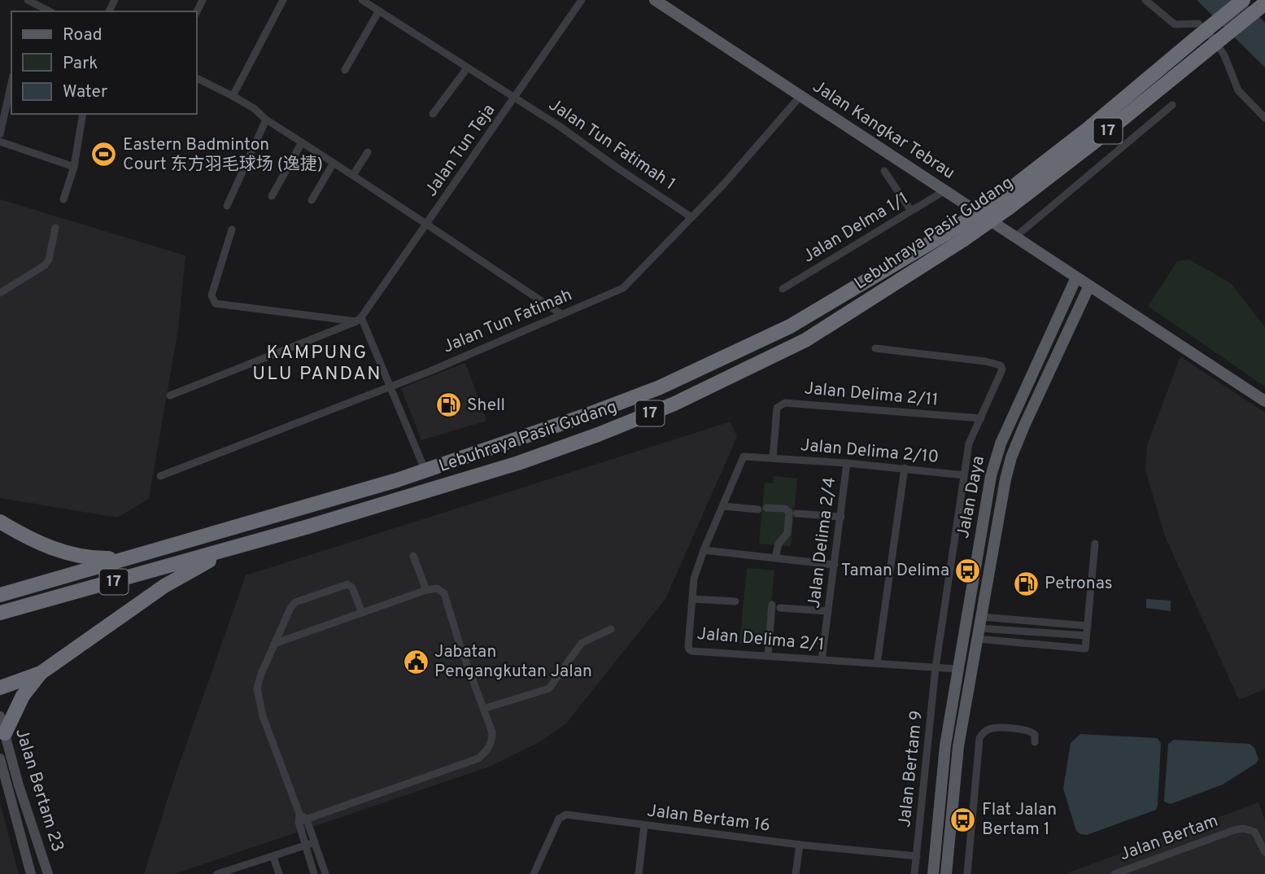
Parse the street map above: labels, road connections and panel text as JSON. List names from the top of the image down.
{
  "streets": {
    "highway": ["17", "Lebuhraya Pasir Gudang"],
    "main road": ["Jalan Kangkar Tebrau", "Jalan Daya"],
    "street": [
      "Jalan Tun Fatimah 1",
      "Jalan Tun Teja",
      "Jalan Delma 1/1",
      "Jalan Tun Fatimah",
      "Jalan Delima 2/11",
      "Jalan Delima 2/10",
      "Jalan Delima 2/4",
      "Jalan Delima 2/1",
      "Jalan Bertam 9",
      "Jalan Bertam 23",
      "Jalan Bertam 16",
      "Jalan Bertam"
    ]
  },
  "crossings": [
    ["Jalan Kangkar Tebrau", "Jalan Delma 1/1"],
    ["Jalan Kangkar Tebrau", "Jalan Tun Fatimah"],
    ["Jalan Kangkar Tebrau", "Jalan Daya"],
    ["Jalan Tun Fatimah 1", "Jalan Tun Teja"],
    ["Jalan Tun Fatimah 1", "Jalan Tun Fatimah"],
    ["Jalan Delima 2/11", "Jalan Delima 2/10"],
    ["Jalan Delima 2/11", "Jalan Delima 2/1"],
    ["Jalan Delima 2/11", "Jalan Bertam 9"],
    ["Jalan Delima 2/10", "Jalan Delima 2/4"],
    ["Jalan Delima 2/10", "Jalan Delima 2/1"],
    ["Jalan Delima 2/10", "Jalan Bertam 9"],
    ["Jalan Daya", "Jalan Delima 2/1"],
    ["Jalan Delima 2/4", "Jalan Delima 2/1"],
    ["Jalan Delima 2/1", "Jalan Bertam 9"],
    ["Jalan Bertam 9", "Jalan Bertam 16"]
  ],
  "districts": ["KAMPUNG ULU PANDAN"],
  "places": {
    "sports": ["Eastern Badminton Court 东方羽毛球场 (逸捷)"],
    "fuel station": ["Shell", "Petronas"],
    "bus stop": ["Taman Delima", "Flat Jalan Bertam 1"],
    "public building": ["Jabatan Pengangkutan Jalan"]
  },
  "legend": ["Road", "Park", "Water"]
}
